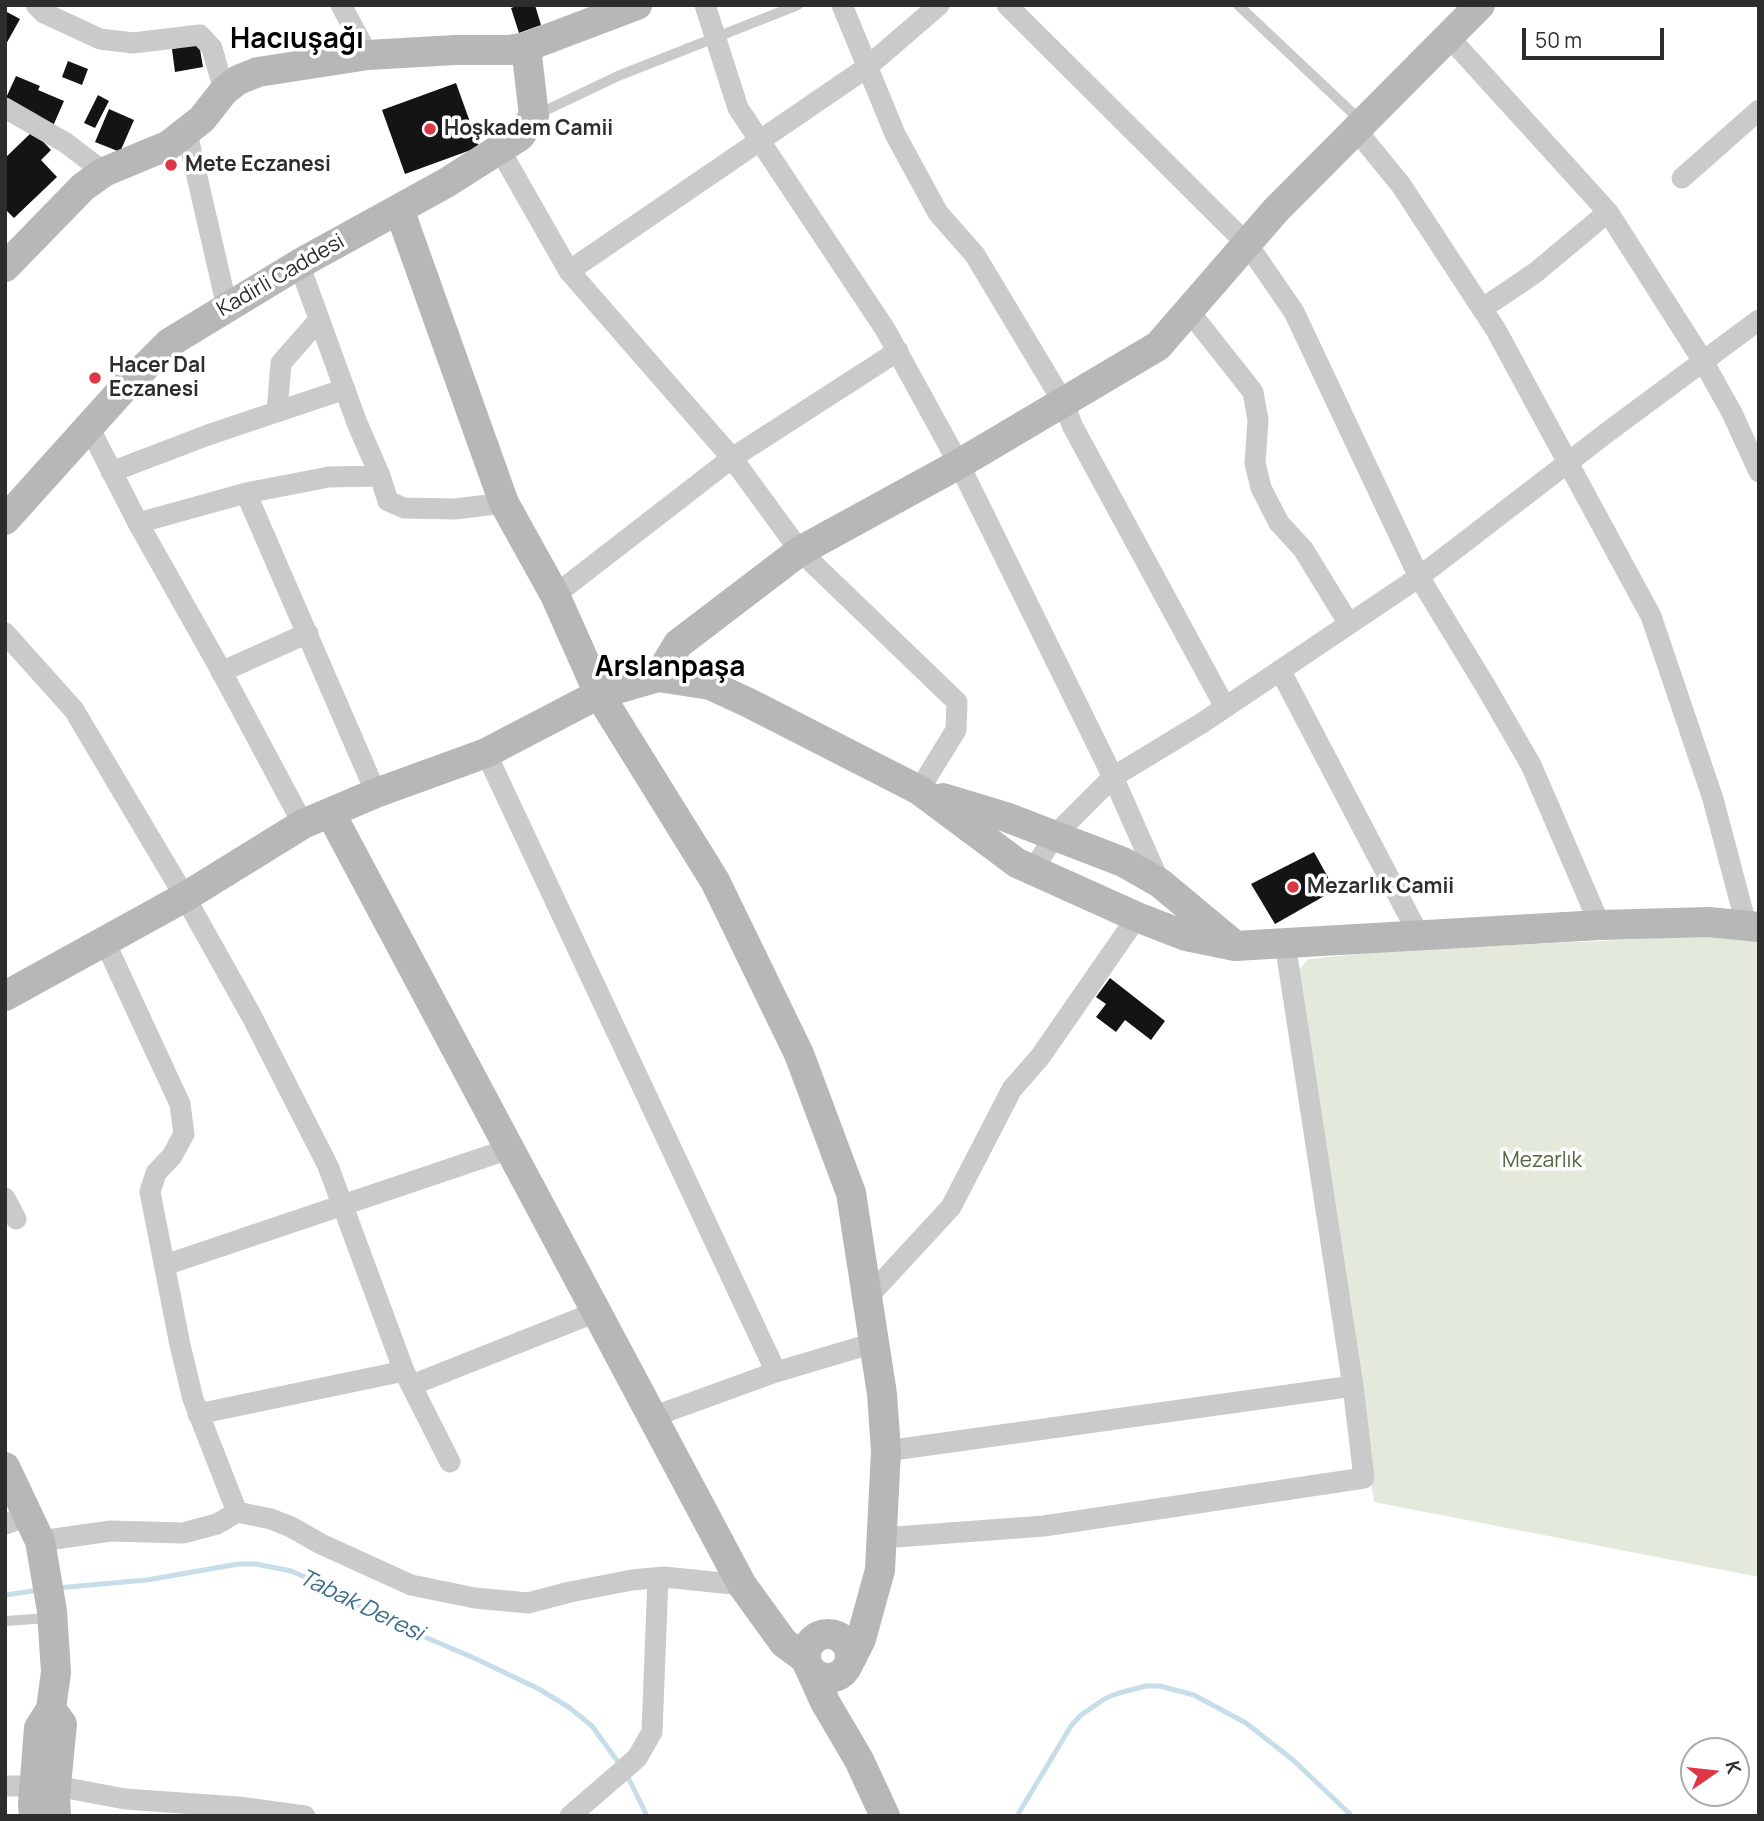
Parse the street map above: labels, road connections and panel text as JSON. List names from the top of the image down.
{
  "streets": {
    "street": ["Kadirli Caddesi"]
  },
  "districts": ["Hacıuşağı", "Arslanpaşa"],
  "water": ["Tabak Deresi"],
  "parks": ["Mezarlık"],
  "places": [
    "Hoşkadem Camii",
    "Mete Eczanesi",
    "Hacer Dal Eczanesi",
    "Mezarlık Camii"
  ],
  "scale_bar": "50 m",
  "north": "right"
}
